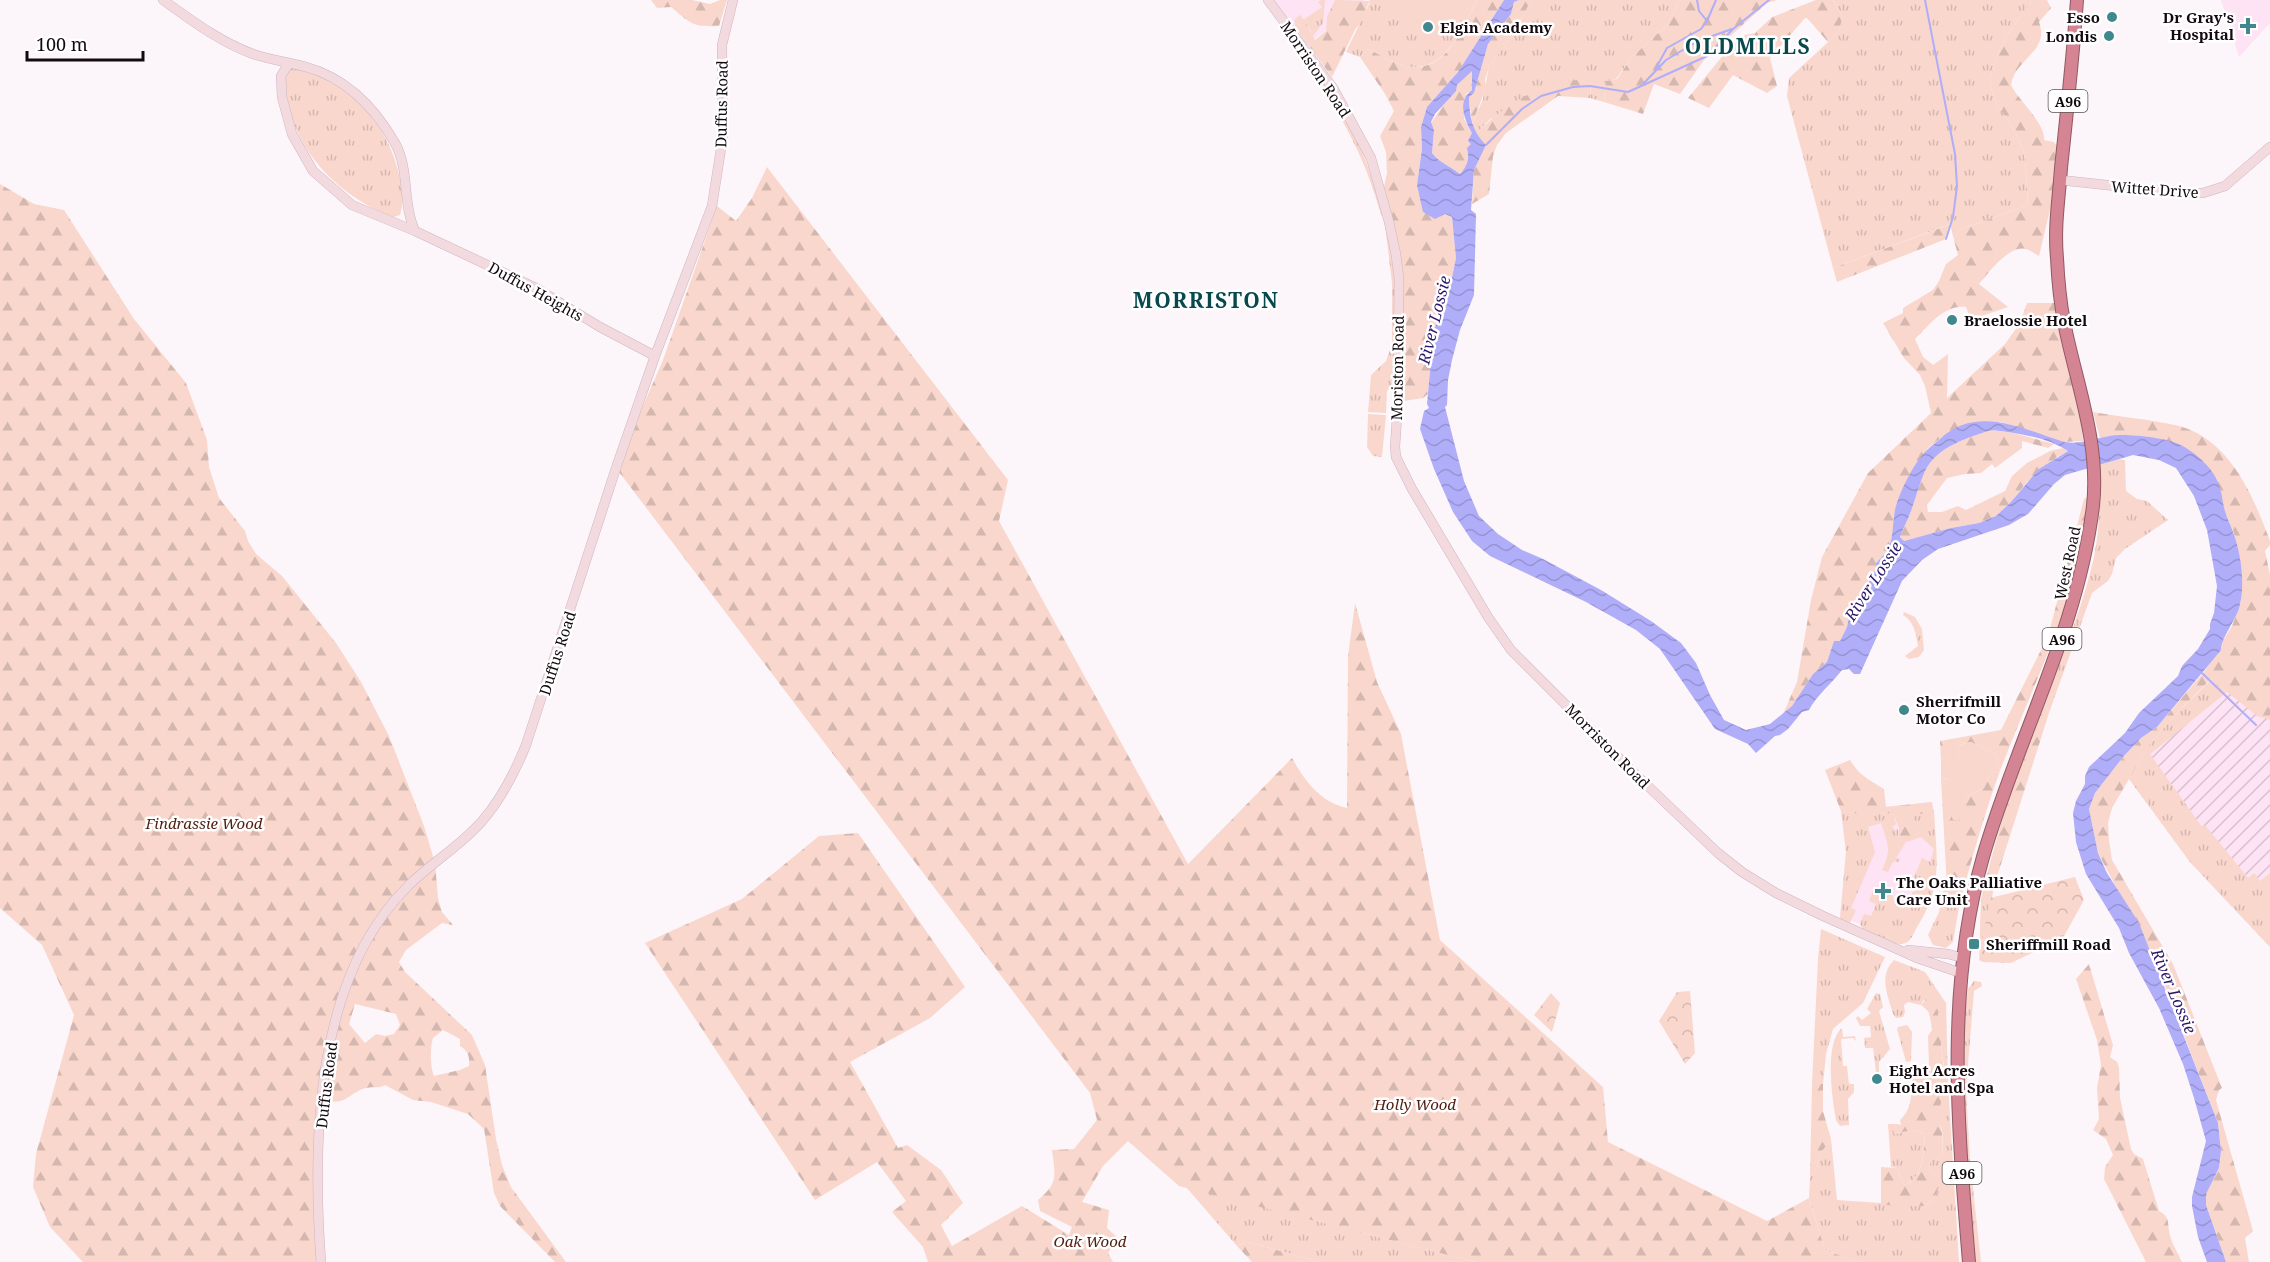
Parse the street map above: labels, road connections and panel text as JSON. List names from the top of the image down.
{
  "streets": {
    "highway": ["A96", "West Road"],
    "street": [
      "Morriston Road",
      "Duffus Road",
      "Wittet Drive",
      "Duffus Heights",
      "Moriston Road"
    ]
  },
  "crossings": [
    ["Morriston Road", "Moriston Road"],
    ["Morriston Road", "West Road"],
    ["Duffus Road", "Duffus Heights"],
    ["Wittet Drive", "West Road"]
  ],
  "districts": ["OLDMILLS", "MORRISTON"],
  "water": ["River Lossie"],
  "parks": ["Findrassie Wood", "Holly Wood", "Oak Wood"],
  "places": {
    "other": [
      "Esso",
      "Elgin Academy",
      "Londis",
      "Braelossie Hotel",
      "Sherrifmill Motor Co",
      "Eight Acres Hotel and Spa"
    ],
    "health": ["Dr Gray's Hospital", "The Oaks Palliative Care Unit"],
    "transit": ["Sheriffmill Road"]
  },
  "scale_bar": "100 m"
}
